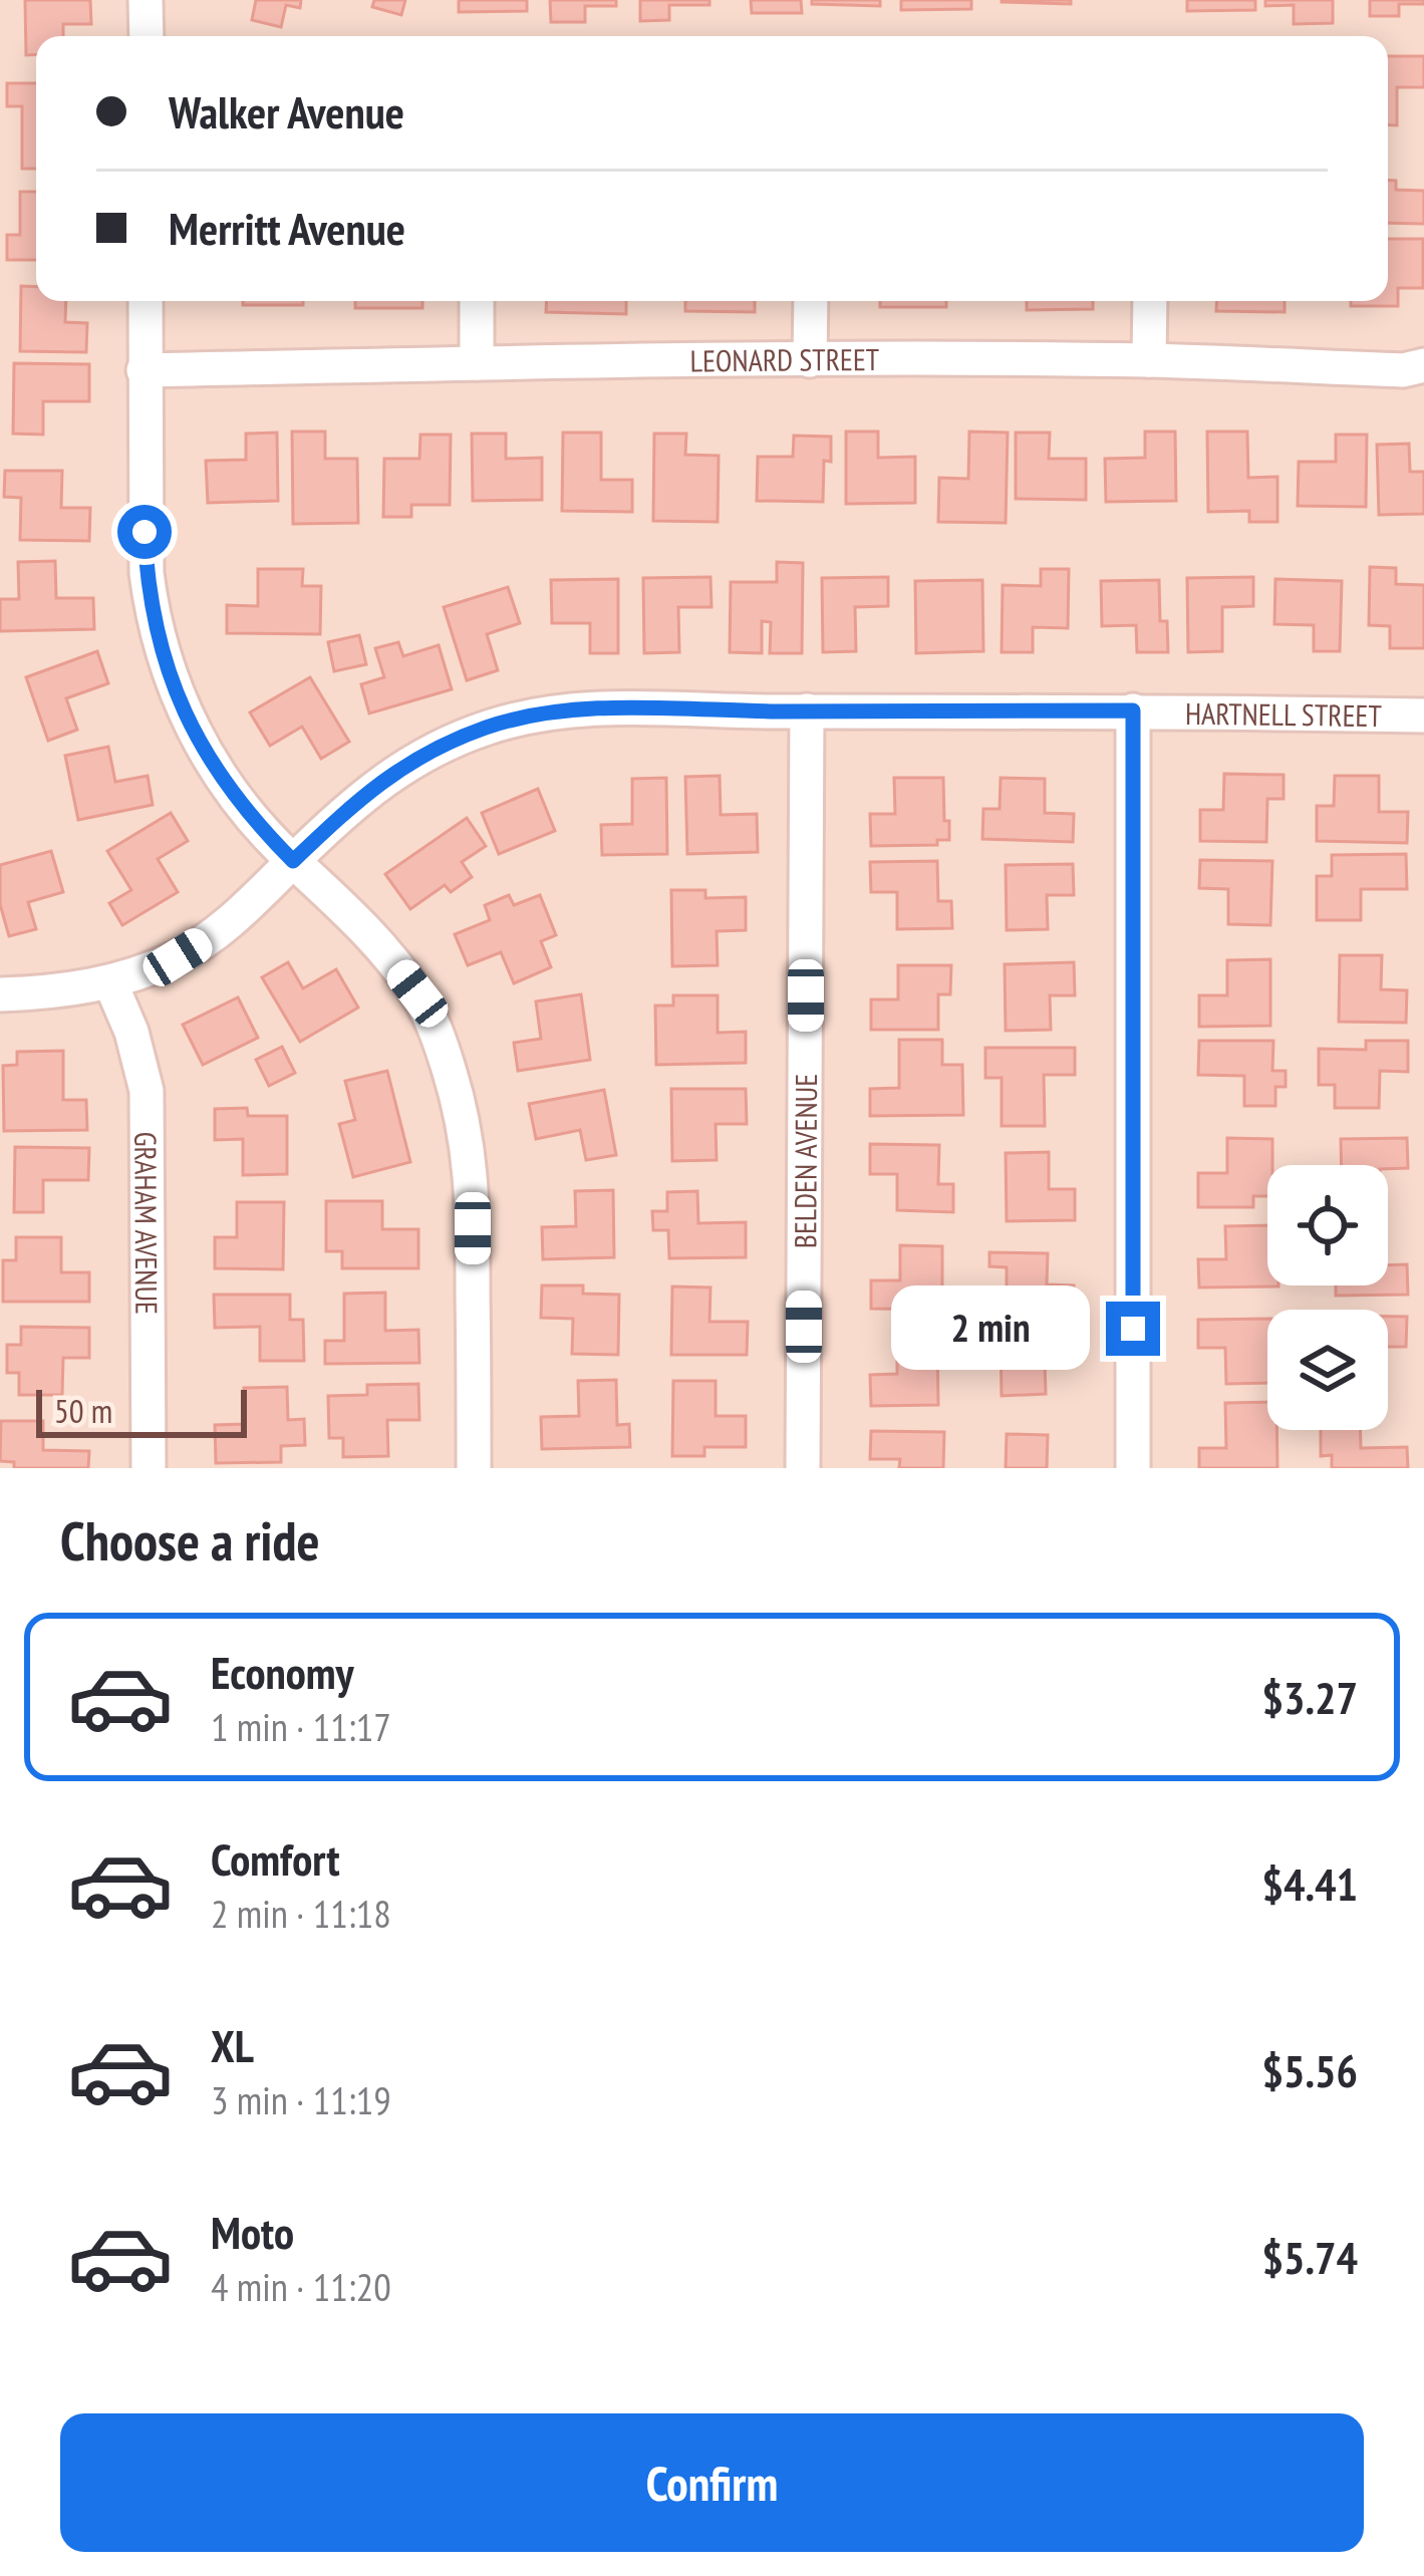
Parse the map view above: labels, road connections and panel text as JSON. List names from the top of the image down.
{
  "streets": {
    "street": [
      "LEONARD STREET",
      "HARTNELL STREET",
      "BELDEN AVENUE",
      "GRAHAM AVENUE"
    ]
  },
  "crossings": [
    ["HARTNELL STREET", "BELDEN AVENUE"],
    ["HARTNELL STREET", "GRAHAM AVENUE"]
  ],
  "scale_bar": "50 m",
  "page": {
    "banner": ["Walker Avenue", "Merritt Avenue"],
    "bubble": "2 min",
    "scale": "50 m",
    "heading": "Choose a ride",
    "list": [
      {
        "name": "Economy",
        "note": "1 min · 11:17",
        "value": "$3.27"
      },
      {
        "name": "Comfort",
        "note": "2 min · 11:18",
        "value": "$4.41"
      },
      {
        "name": "XL",
        "note": "3 min · 11:19",
        "value": "$5.56"
      },
      {
        "name": "Moto",
        "note": "4 min · 11:20",
        "value": "$5.74"
      }
    ],
    "buttons": "Confirm"
  }
}
